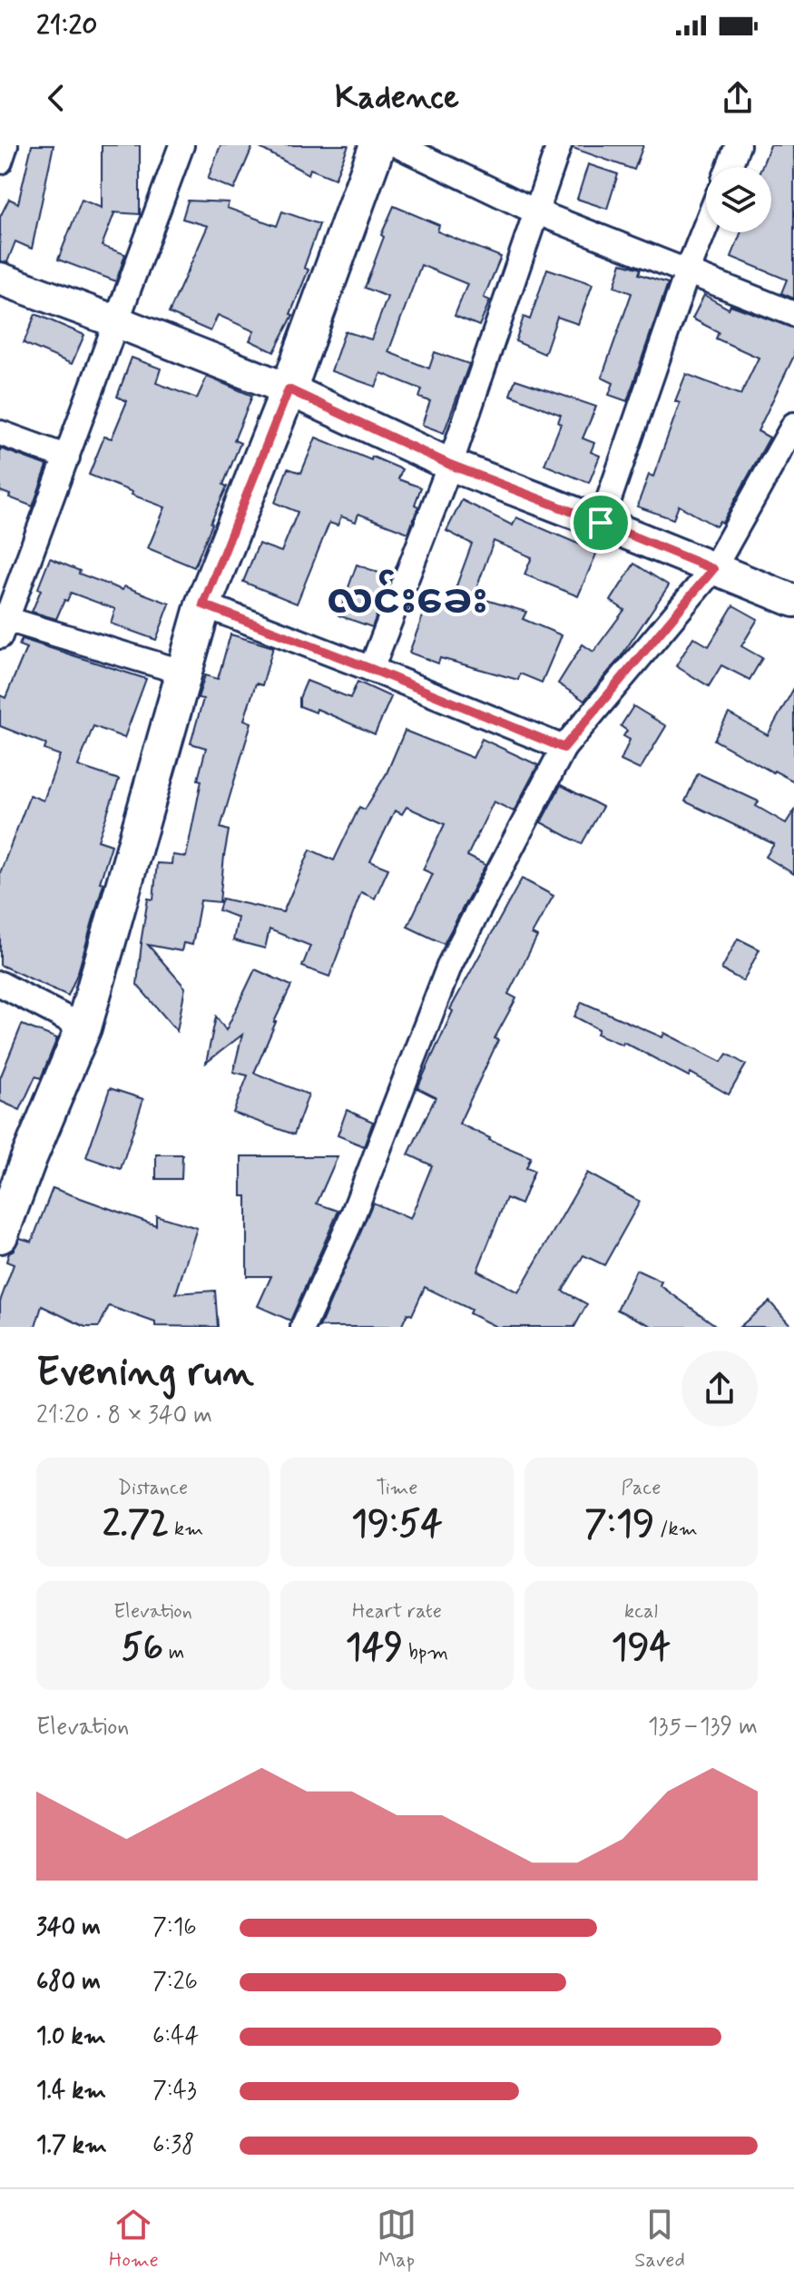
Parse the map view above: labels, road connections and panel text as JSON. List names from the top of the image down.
{
  "districts": ["လင်းခေး"],
  "page": {
    "status": "21:20",
    "header": "Kadence",
    "heading": ["Evening run", "21:20 · 8 × 340 m"],
    "stats": [
      ["Distance", "2.72 km"],
      ["Time", "19:54"],
      ["Pace", "7:19 /km"],
      ["Elevation", "56 m"],
      ["Heart rate", "149 bpm"],
      ["kcal", "194"]
    ],
    "chart": ["Elevation", "135–139 m"],
    "list": [
      {
        "name": "340 m",
        "note": "7:16"
      },
      {
        "name": "680 m",
        "note": "7:26"
      },
      {
        "name": "1.0 km",
        "note": "6:44"
      },
      {
        "name": "1.4 km",
        "note": "7:43"
      },
      {
        "name": "1.7 km",
        "note": "6:38"
      }
    ],
    "tabs": ["Home", "Map", "Saved"]
  }
}
